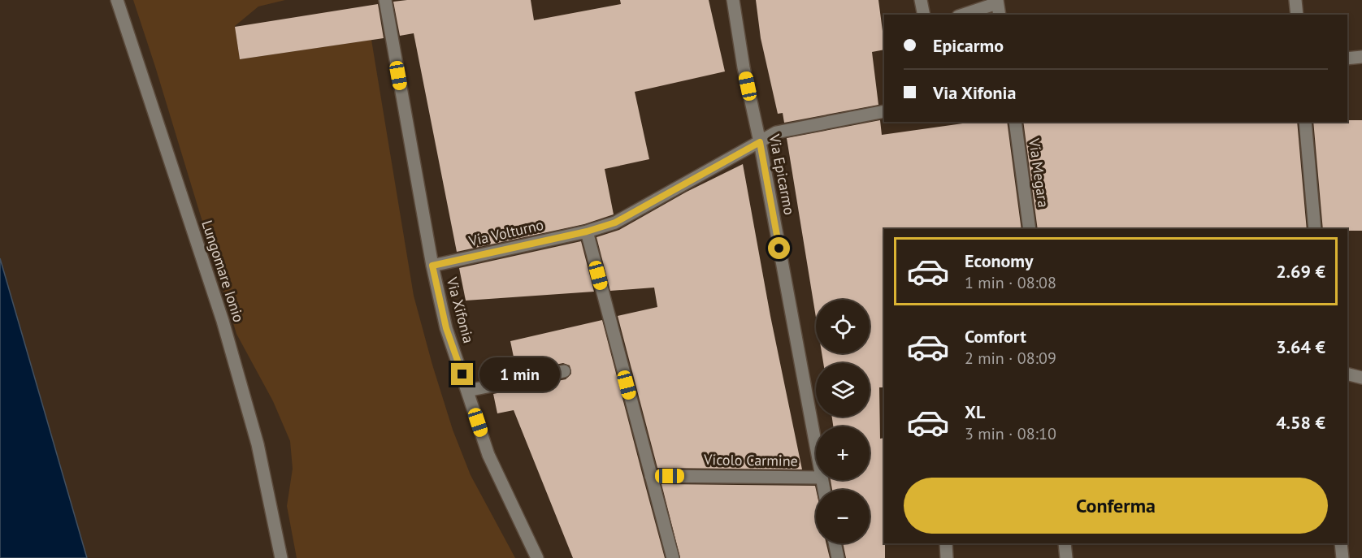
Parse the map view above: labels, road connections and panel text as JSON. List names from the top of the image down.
{
  "streets": {
    "street": [
      "Via Megara",
      "Via Epicarmo",
      "Via Volturno",
      "Lungomare Ionio",
      "Via Xifonia",
      "Vicolo Carmine"
    ]
  },
  "crossings": [
    ["Via Epicarmo", "Via Volturno"],
    ["Via Volturno", "Via Xifonia"]
  ],
  "page": {
    "banner": ["Epicarmo", "Via Xifonia"],
    "list": [
      {
        "name": "Economy",
        "note": "1 min · 08:08",
        "value": "2.69 €"
      },
      {
        "name": "Comfort",
        "note": "2 min · 08:09",
        "value": "3.64 €"
      },
      {
        "name": "XL",
        "note": "3 min · 08:10",
        "value": "4.58 €"
      }
    ],
    "map_buttons": ["+", "−"],
    "bubble": "1 min",
    "buttons": "Conferma"
  }
}
